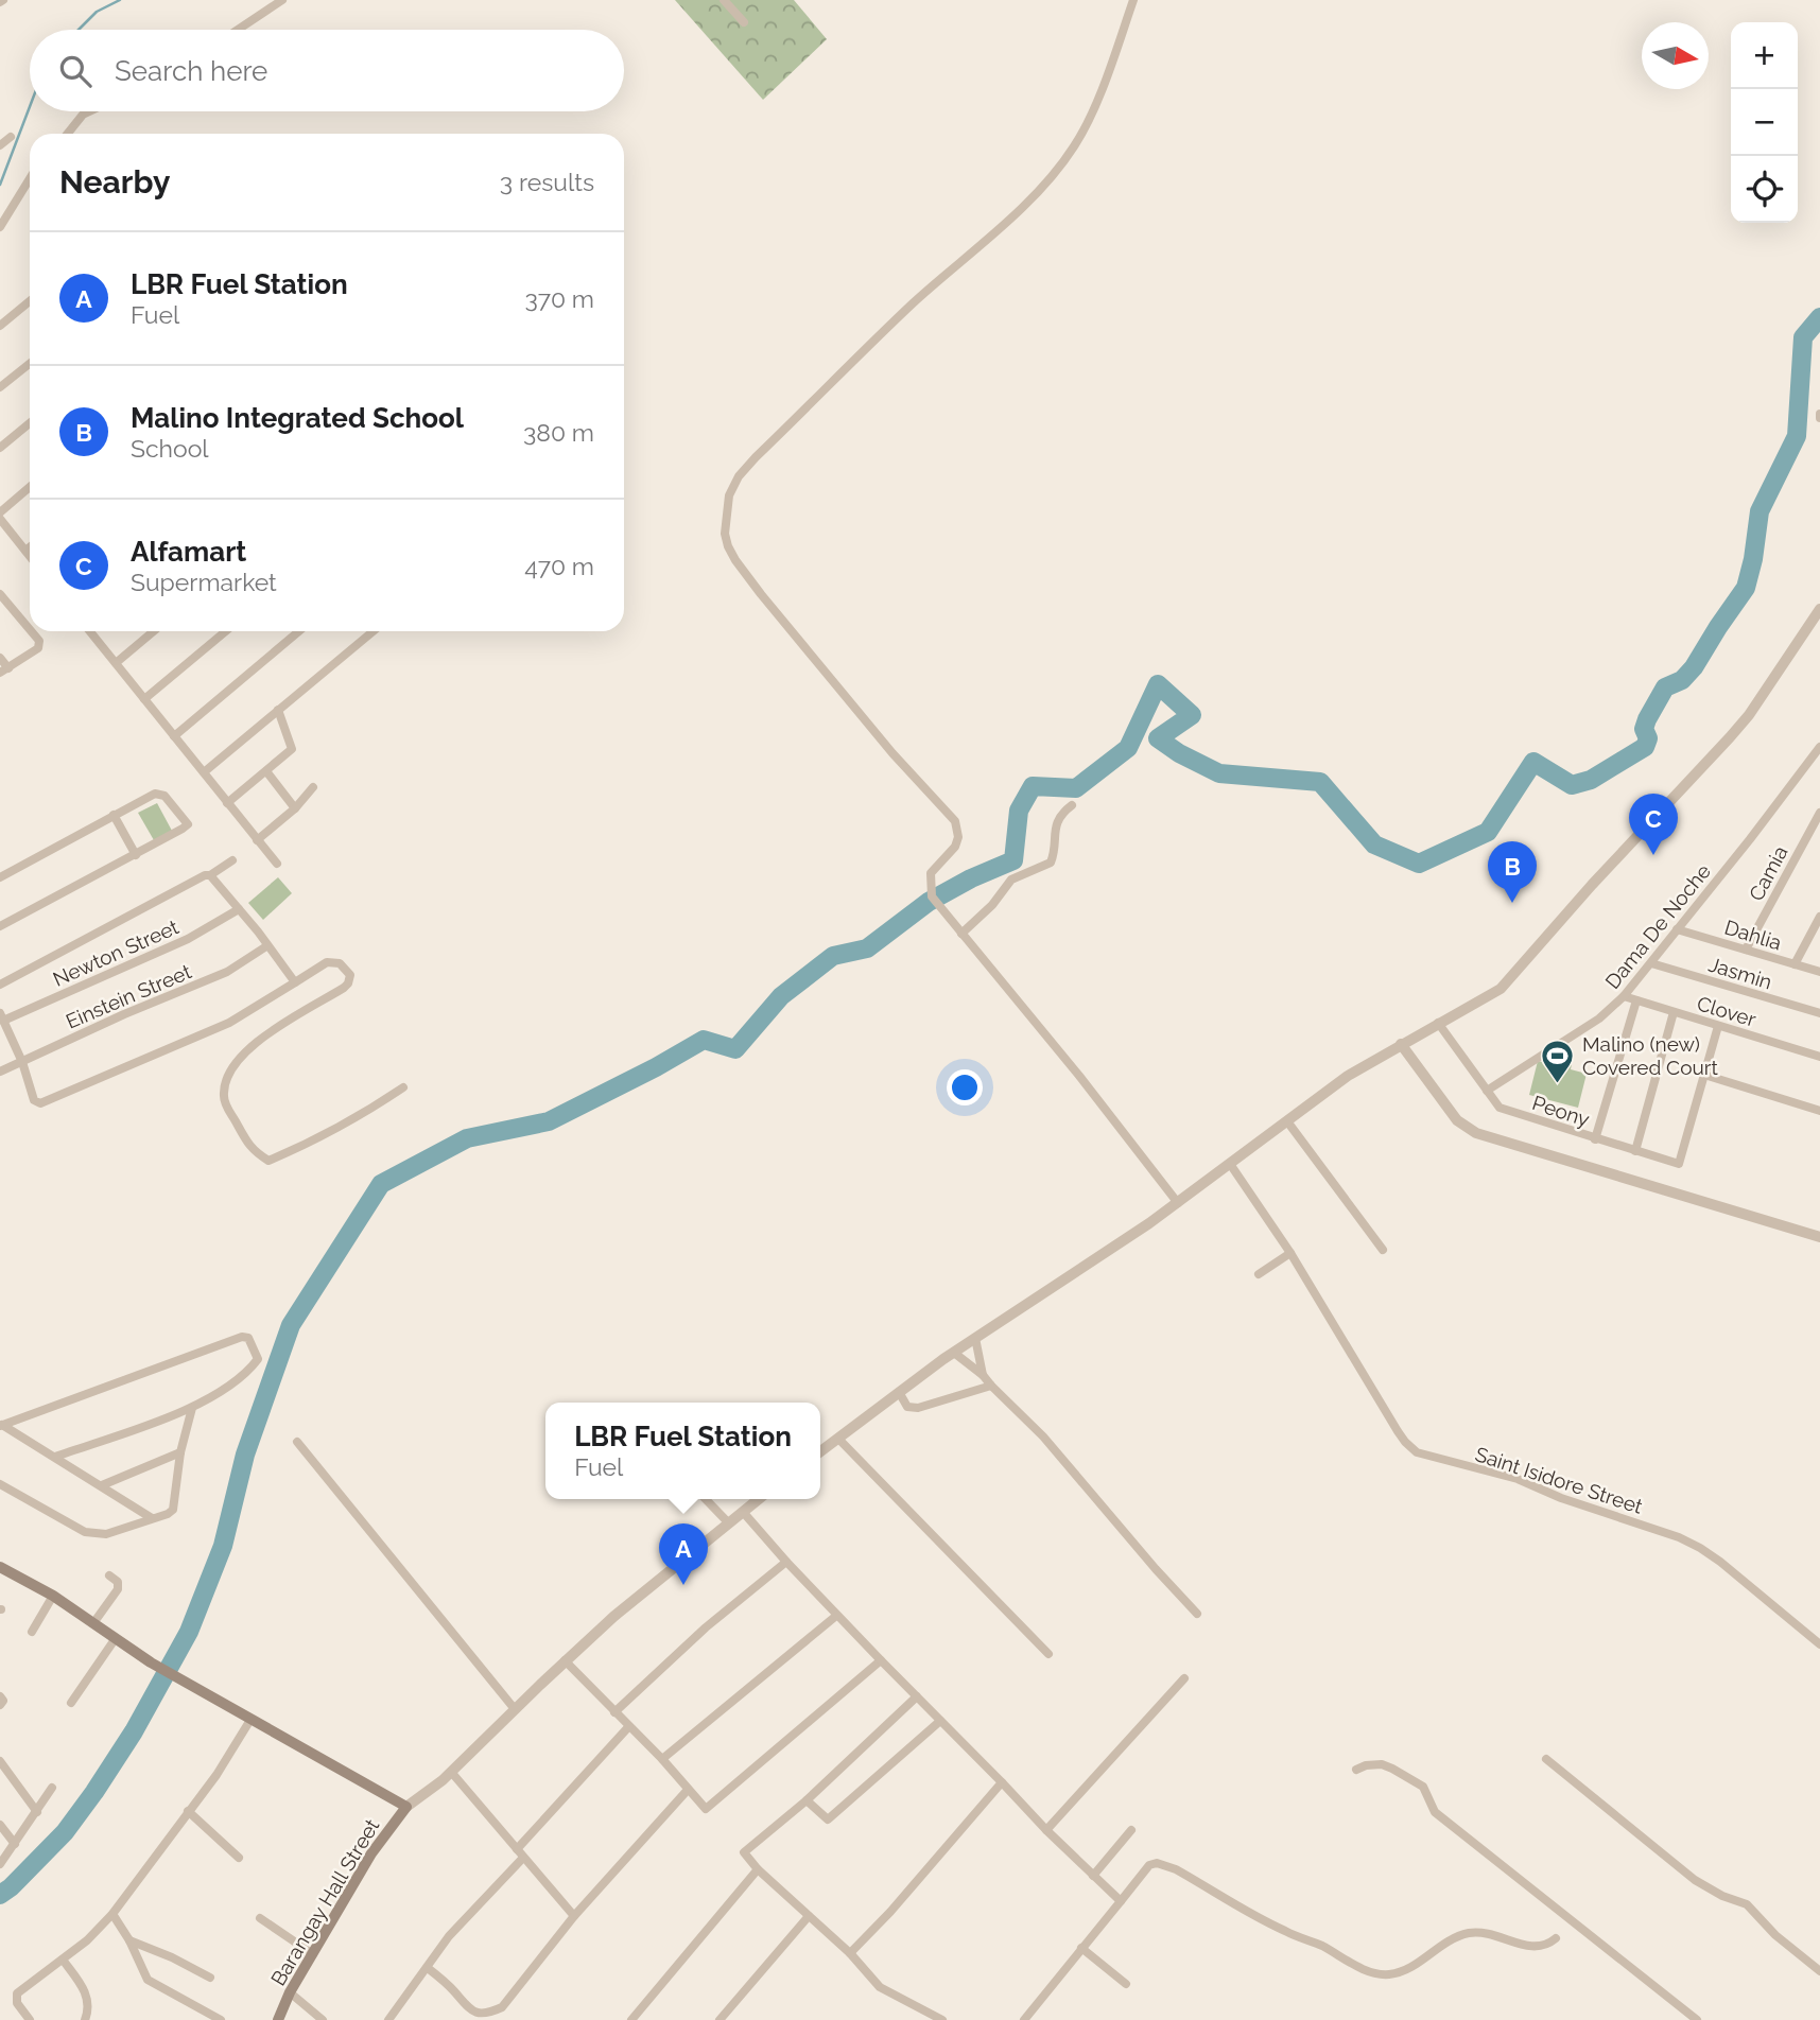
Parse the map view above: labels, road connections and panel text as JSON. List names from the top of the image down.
{
  "streets": {
    "main road": ["Barangay Hall Street"],
    "street": [
      "Camia",
      "Dama De Noche",
      "Dahlia",
      "Newton Street",
      "Jasmin",
      "Einstein Street",
      "Clover",
      "Peony",
      "Saint Isidore Street"
    ]
  },
  "crossings": [
    ["Camia", "Dahlia"],
    ["Dama De Noche", "Dahlia"],
    ["Dama De Noche", "Jasmin"],
    ["Dama De Noche", "Clover"],
    ["Dama De Noche", "Peony"]
  ],
  "places": {
    "sports": ["Malino (new) Covered Court"]
  },
  "north": "right",
  "page": {
    "map_buttons": ["+", "−"],
    "search": "Search here",
    "heading": ["Nearby", "3 results"],
    "list": [
      {
        "mark": "A",
        "name": "LBR Fuel Station",
        "note": "Fuel",
        "value": "370 m"
      },
      {
        "mark": "B",
        "name": "Malino Integrated School",
        "note": "School",
        "value": "380 m"
      },
      {
        "mark": "C",
        "name": "Alfamart",
        "note": "Supermarket",
        "value": "470 m"
      }
    ],
    "pins": ["C", "B", "A"],
    "popup": ["LBR Fuel Station", "Fuel"]
  }
}
